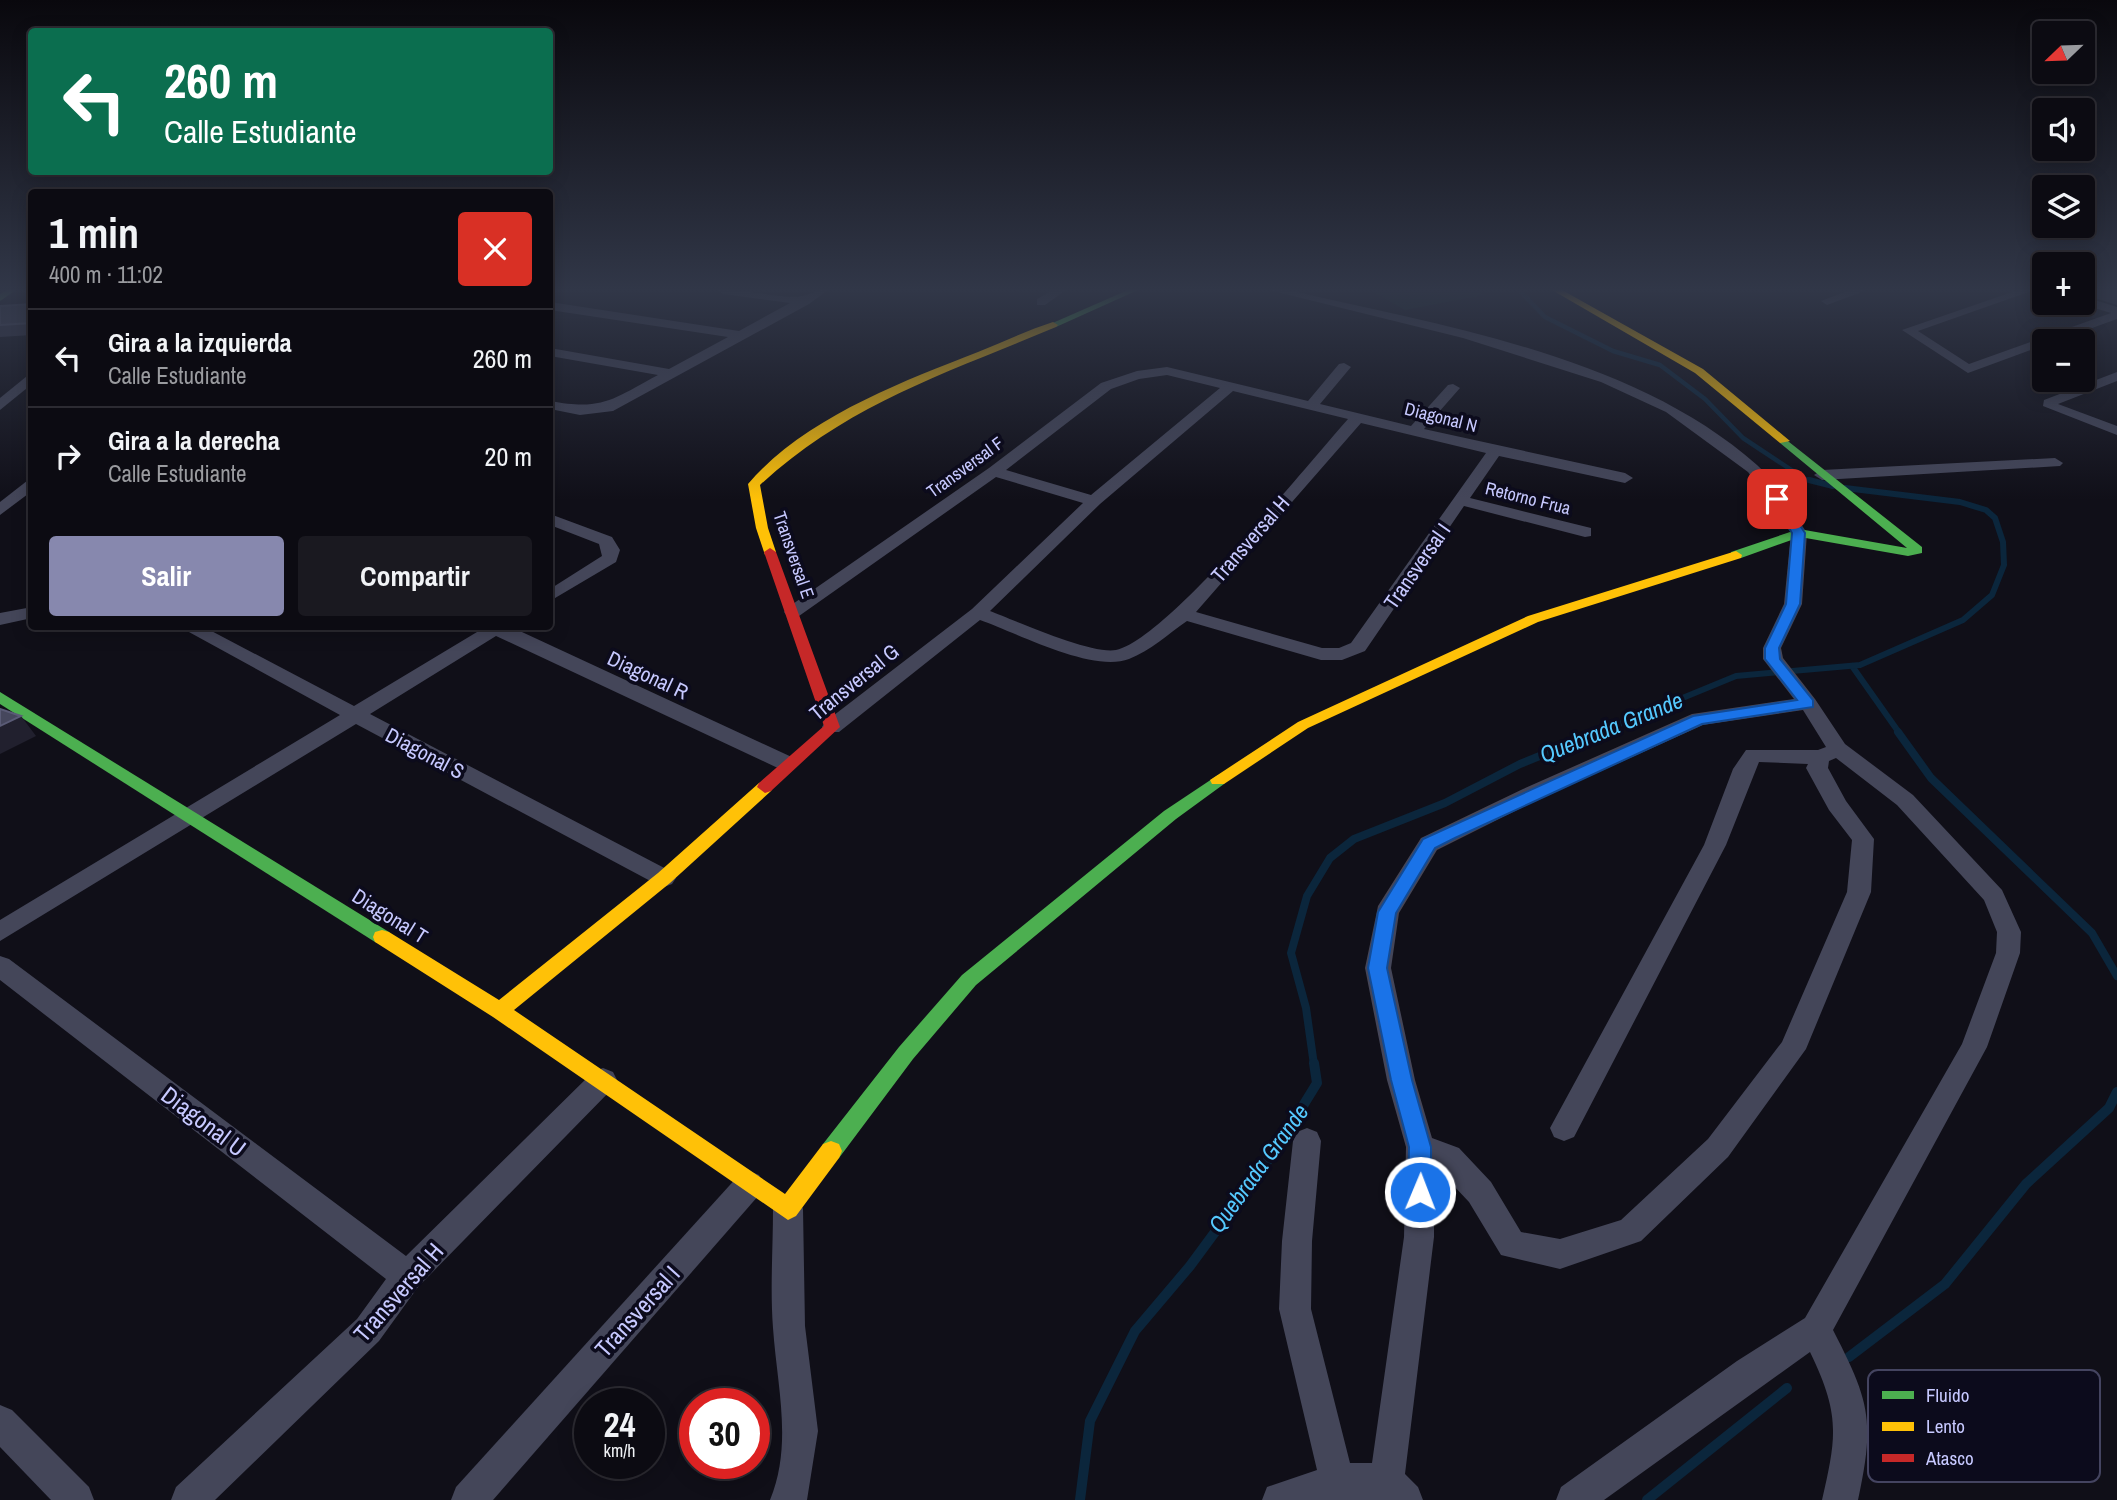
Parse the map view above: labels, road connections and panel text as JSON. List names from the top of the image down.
{
  "streets": {
    "street": [
      "Diagonal N",
      "Transversal F",
      "Retorno Frua",
      "Transversal H",
      "Transversal E",
      "Transversal I",
      "Diagonal R",
      "Transversal G",
      "Diagonal S",
      "Diagonal T",
      "Diagonal U"
    ]
  },
  "crossings": [
    ["Diagonal N", "Transversal F"],
    ["Diagonal N", "Transversal H"],
    ["Diagonal N", "Transversal I"],
    ["Diagonal N", "Transversal G"],
    ["Transversal F", "Transversal E"],
    ["Retorno Frua", "Transversal I"],
    ["Transversal H", "Transversal I"],
    ["Transversal H", "Transversal G"],
    ["Transversal H", "Diagonal T"],
    ["Transversal H", "Diagonal U"],
    ["Transversal E", "Transversal G"],
    ["Transversal I", "Diagonal T"],
    ["Diagonal R", "Transversal G"],
    ["Transversal G", "Diagonal S"],
    ["Transversal G", "Diagonal T"]
  ],
  "water": ["Quebrada Grande"],
  "legend": ["Fluido", "Lento", "Atasco"],
  "north": "bottom left",
  "page": {
    "map_buttons": ["+", "−"],
    "turn": ["260 m", "Calle Estudiante"],
    "heading": ["1 min", "400 m · 11:02"],
    "list": [
      {
        "name": "Gira a la izquierda",
        "note": "Calle Estudiante",
        "value": "260 m"
      },
      {
        "name": "Gira a la derecha",
        "note": "Calle Estudiante",
        "value": "20 m"
      }
    ],
    "buttons": ["Salir", "Compartir"],
    "speed": "24 km/h",
    "limit": "30"
  }
}
